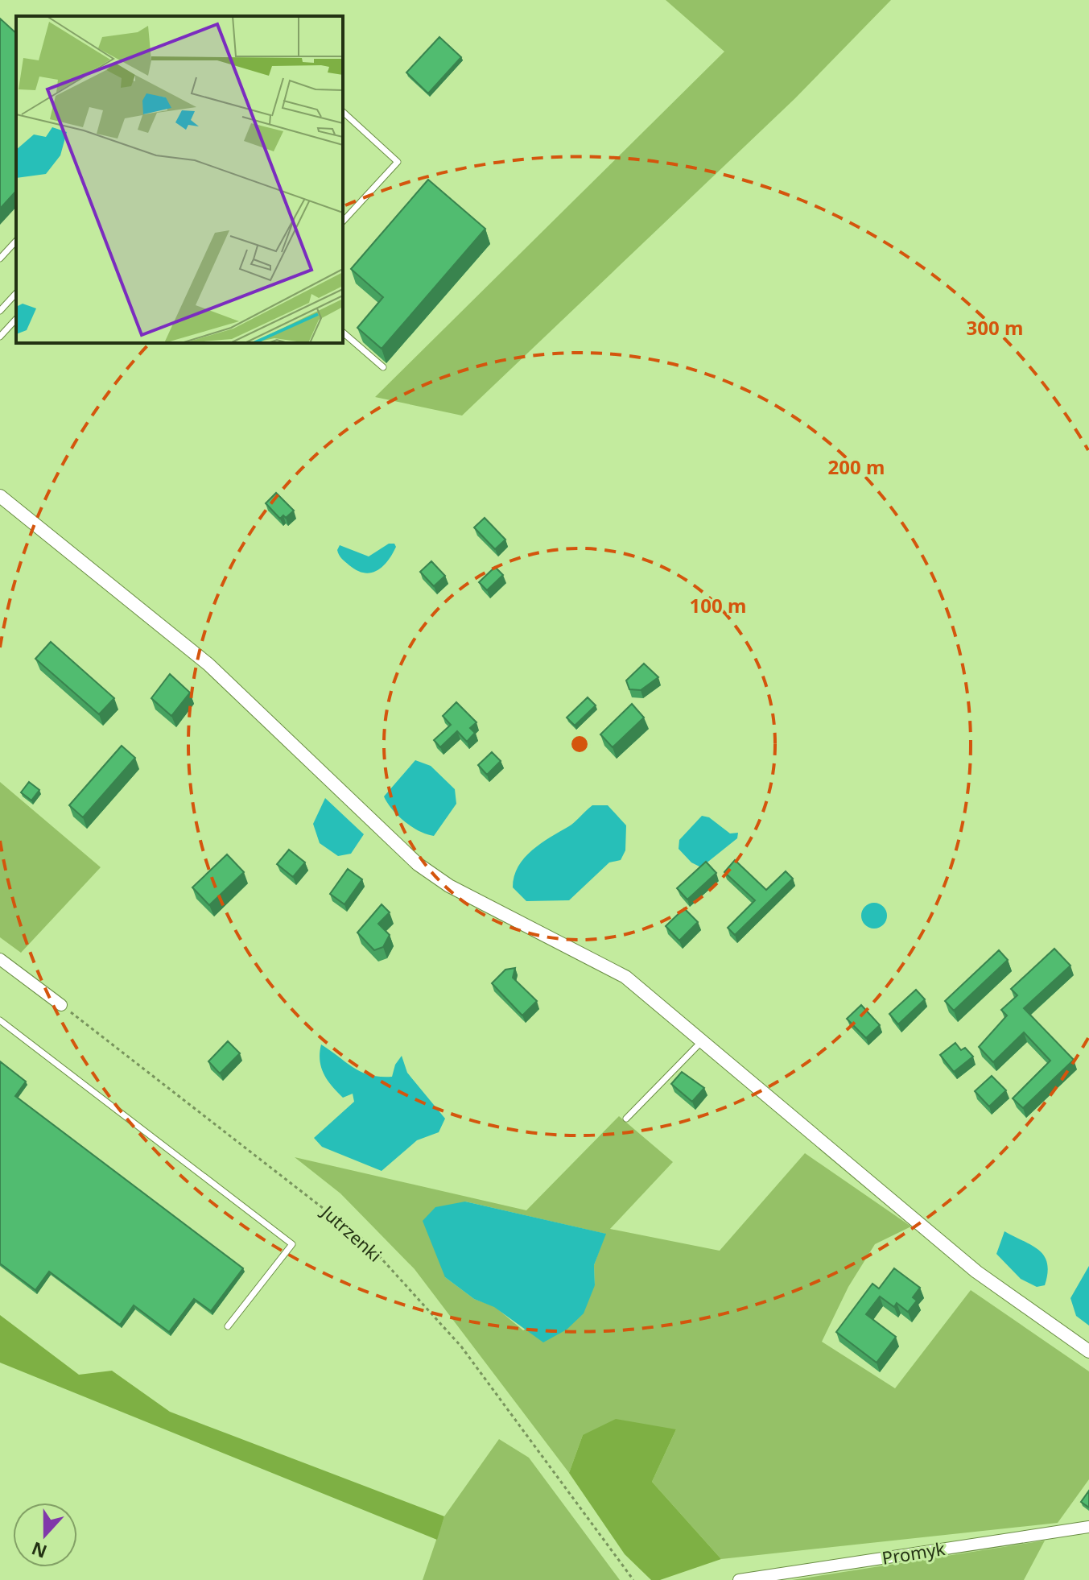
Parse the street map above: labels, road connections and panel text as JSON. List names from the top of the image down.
{
  "streets": {
    "street": ["Promyk"],
    "path": ["Jutrzenki"]
  },
  "north": "bottom",
  "rings": ["300 m", "200 m", "100 m"]
}
